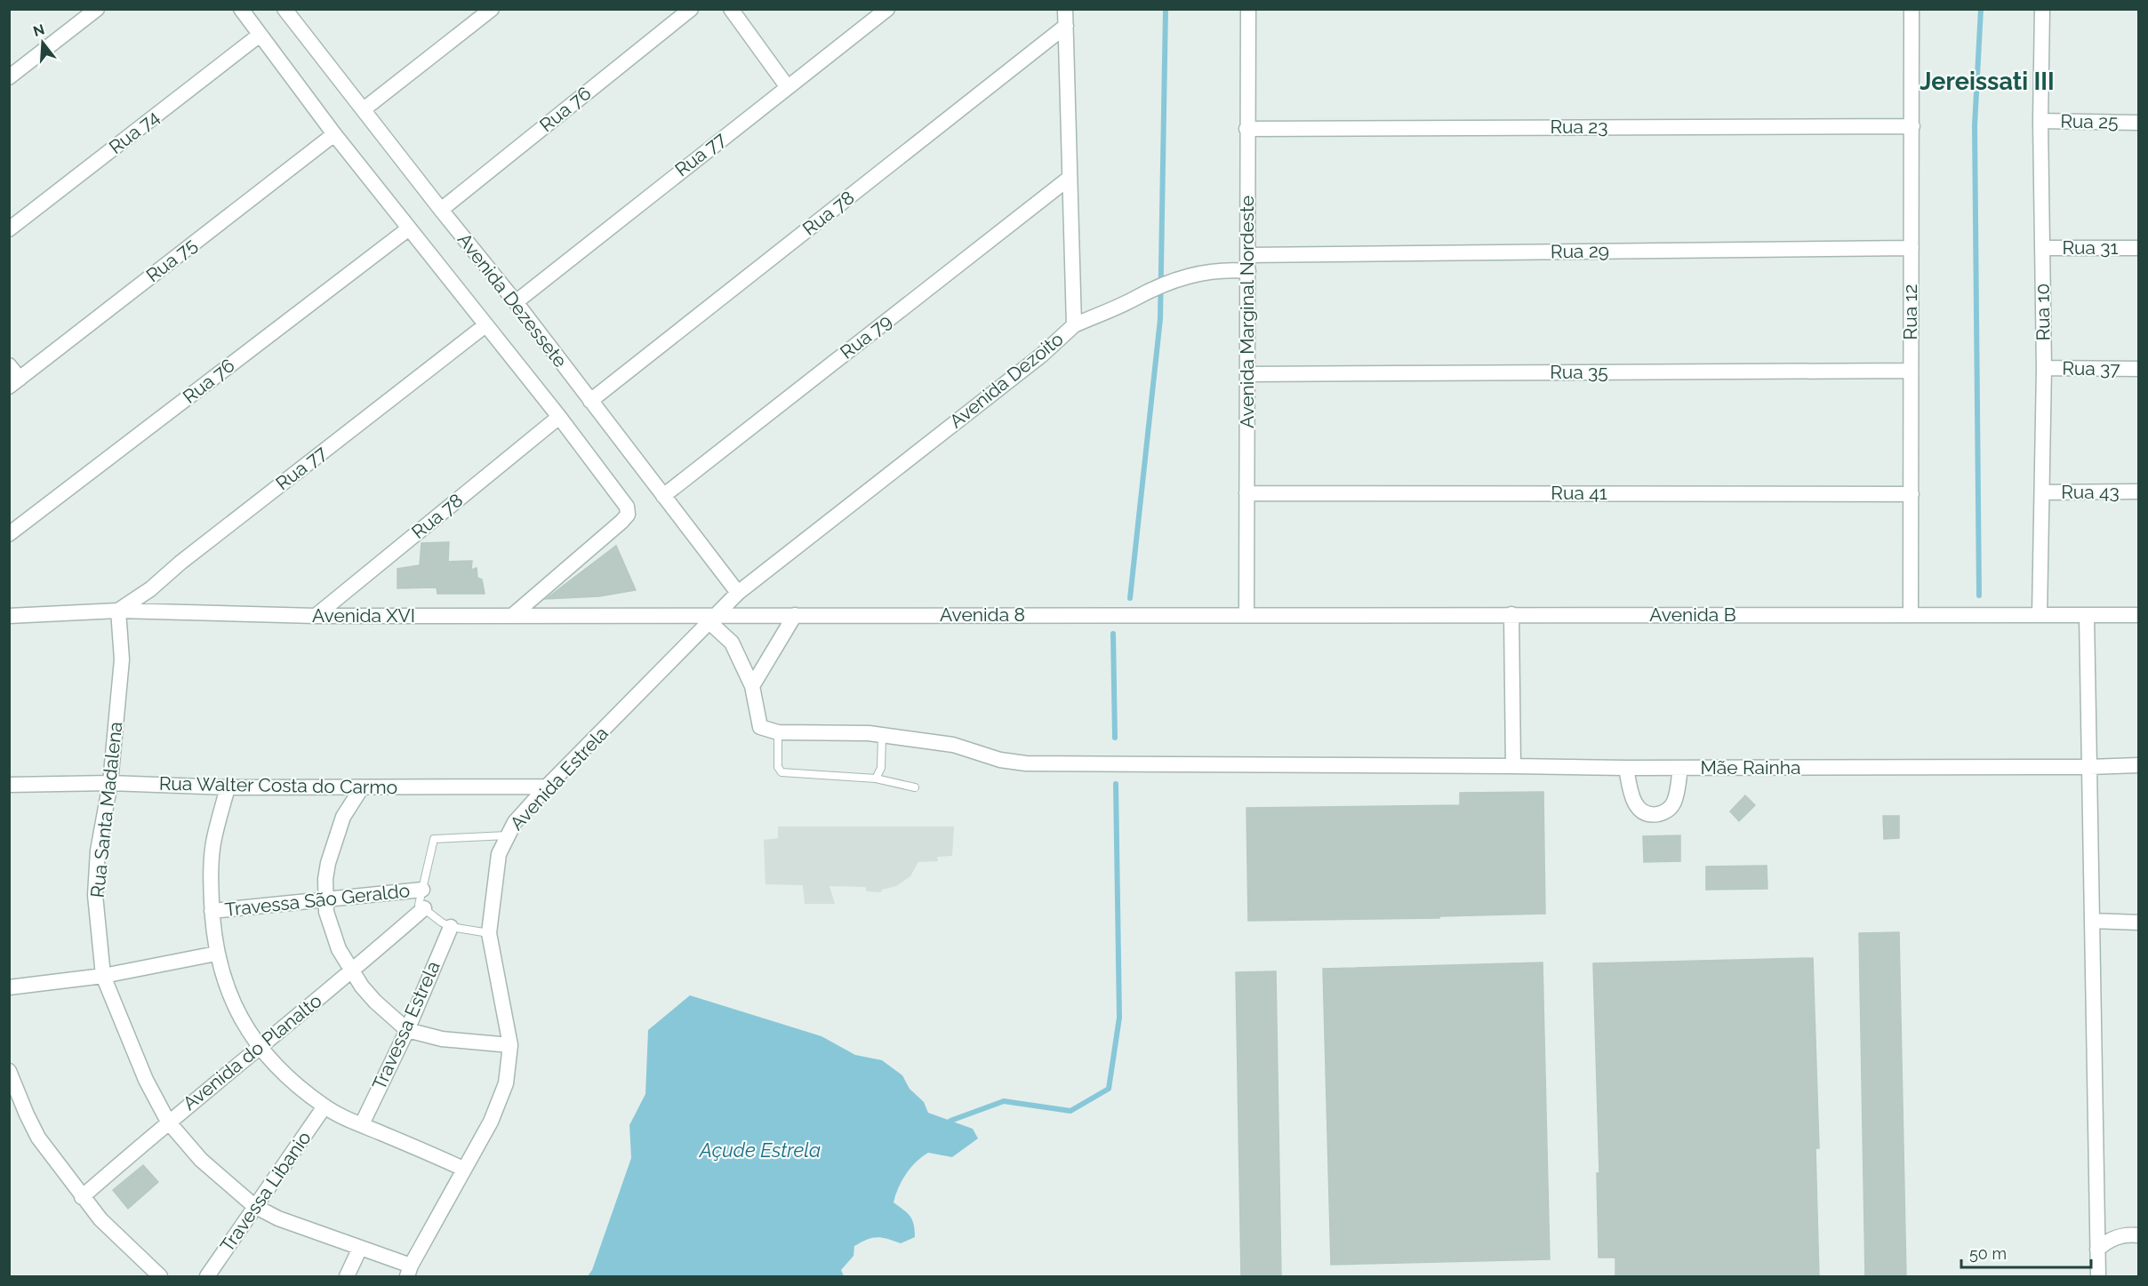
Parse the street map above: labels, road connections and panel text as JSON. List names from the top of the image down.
{
  "streets": {
    "street": [
      "Rua 76",
      "Rua 25",
      "Rua 23",
      "Rua 74",
      "Rua 77",
      "Rua 78",
      "Rua 31",
      "Rua 29",
      "Rua 75",
      "Avenida Dezessete",
      "Avenida Marginal Nordeste",
      "Rua 12",
      "Rua 10",
      "Rua 79",
      "Rua 37",
      "Rua 35",
      "Avenida Dezoito",
      "Rua 43",
      "Rua 41",
      "Avenida 8",
      "Avenida B",
      "Avenida XVI",
      "Mãe Rainha",
      "Avenida Estrela",
      "Rua Walter Costa do Carmo",
      "Rua Santa Madalena",
      "Travessa São Geraldo",
      "Travessa Estrela",
      "Avenida do Planalto",
      "Travessa Libanio"
    ]
  },
  "crossings": [
    ["Rua 76", "Avenida Dezessete"],
    ["Rua 25", "Rua 10"],
    ["Rua 23", "Avenida Marginal Nordeste"],
    ["Rua 23", "Rua 12"],
    ["Rua 74", "Avenida Dezessete"],
    ["Rua 77", "Avenida Dezessete"],
    ["Rua 77", "Avenida XVI"],
    ["Rua 77", "Rua Santa Madalena"],
    ["Rua 78", "Avenida Dezessete"],
    ["Rua 78", "Avenida Dezoito"],
    ["Rua 78", "Avenida XVI"],
    ["Rua 31", "Rua 10"],
    ["Rua 29", "Avenida Marginal Nordeste"],
    ["Rua 29", "Rua 12"],
    ["Rua 75", "Avenida Dezessete"],
    ["Avenida Dezessete", "Rua 79"],
    ["Avenida Dezessete", "Avenida Dezoito"],
    ["Avenida Dezessete", "Avenida XVI"],
    ["Avenida Marginal Nordeste", "Rua 35"],
    ["Avenida Marginal Nordeste", "Rua 41"],
    ["Avenida Marginal Nordeste", "Avenida 8"],
    ["Avenida Marginal Nordeste", "Avenida B"],
    ["Rua 12", "Rua 35"],
    ["Rua 12", "Rua 41"],
    ["Rua 12", "Avenida B"],
    ["Rua 10", "Rua 37"],
    ["Rua 10", "Rua 43"],
    ["Rua 10", "Avenida B"],
    ["Rua 79", "Avenida Dezoito"],
    ["Avenida Dezoito", "Avenida 8"],
    ["Avenida Dezoito", "Avenida XVI"],
    ["Avenida Dezoito", "Avenida Estrela"],
    ["Avenida 8", "Avenida B"],
    ["Avenida 8", "Avenida XVI"],
    ["Avenida 8", "Avenida Estrela"],
    ["Avenida XVI", "Avenida Estrela"],
    ["Avenida XVI", "Rua Santa Madalena"],
    ["Avenida Estrela", "Rua Walter Costa do Carmo"],
    ["Avenida Estrela", "Rua Santa Madalena"],
    ["Rua Walter Costa do Carmo", "Rua Santa Madalena"],
    ["Rua Santa Madalena", "Avenida do Planalto"],
    ["Rua Santa Madalena", "Travessa Libanio"]
  ],
  "districts": ["Jereissati III"],
  "water": ["Açude Estrela"],
  "scale_bar": "50 m",
  "north": "top"
}
